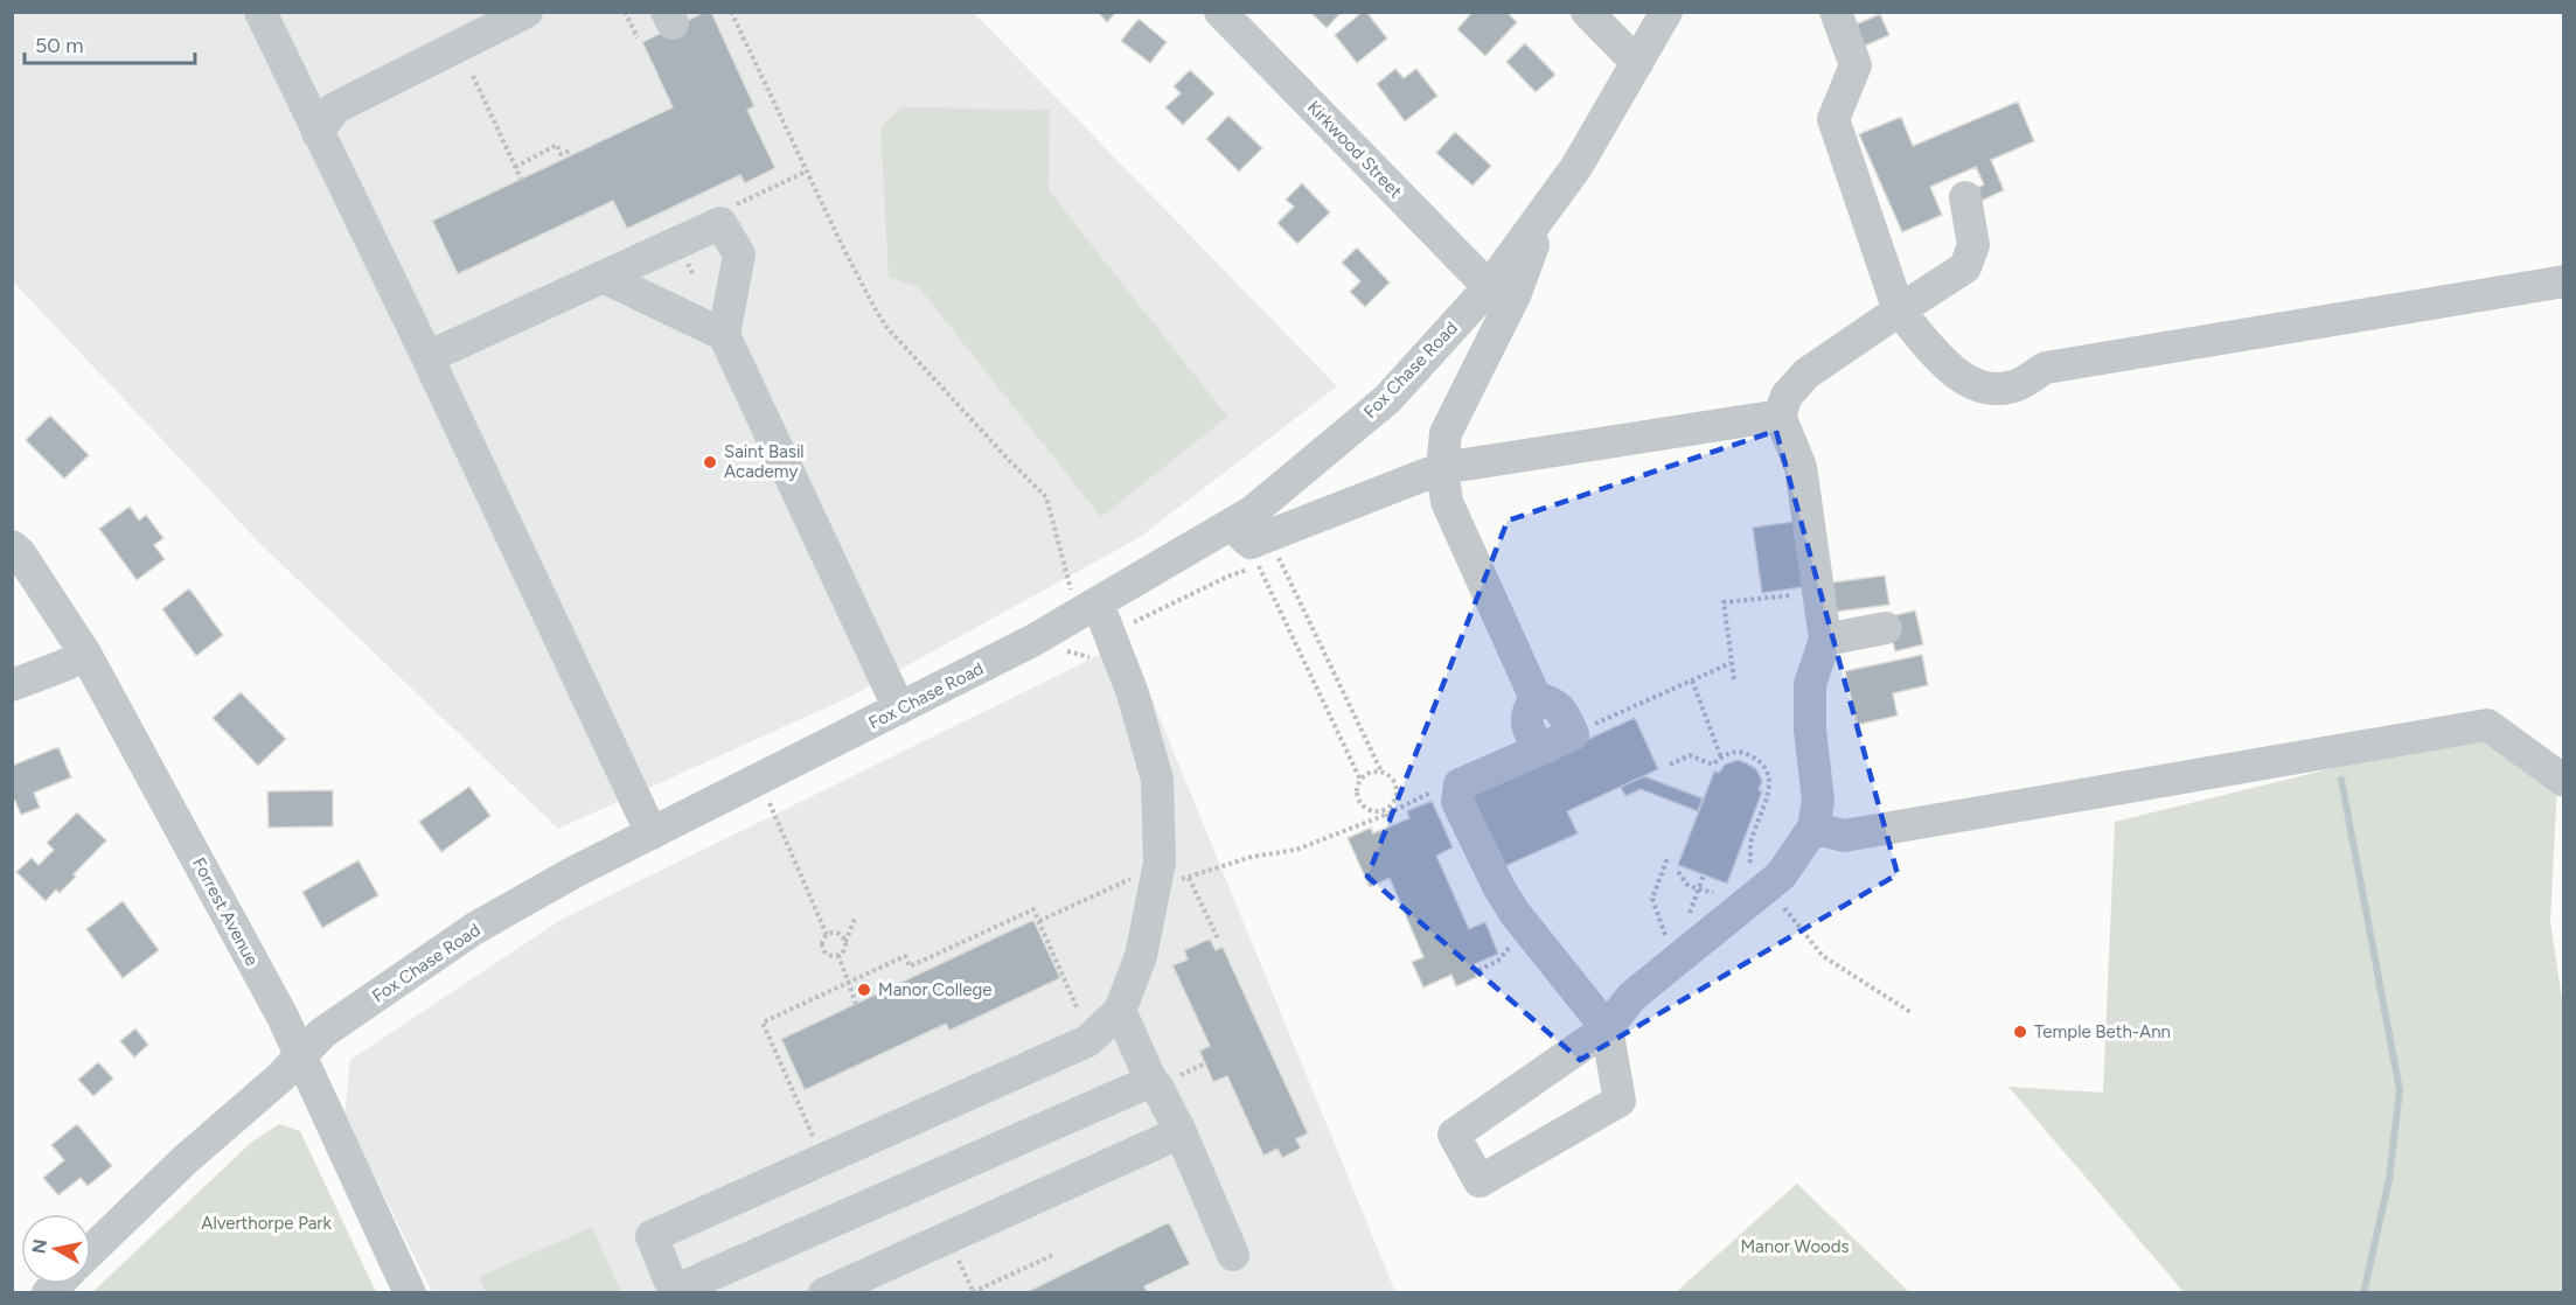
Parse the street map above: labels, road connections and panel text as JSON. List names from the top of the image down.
{
  "streets": {
    "street": ["Kirkwood Street", "Fox Chase Road", "Forrest Avenue"]
  },
  "crossings": [
    ["Kirkwood Street", "Fox Chase Road"],
    ["Fox Chase Road", "Forrest Avenue"]
  ],
  "parks": ["Alverthorpe Park", "Manor Woods"],
  "places": ["Saint Basil Academy", "Manor College", "Temple Beth-Ann"],
  "scale_bar": "50 m",
  "north": "left"
}
